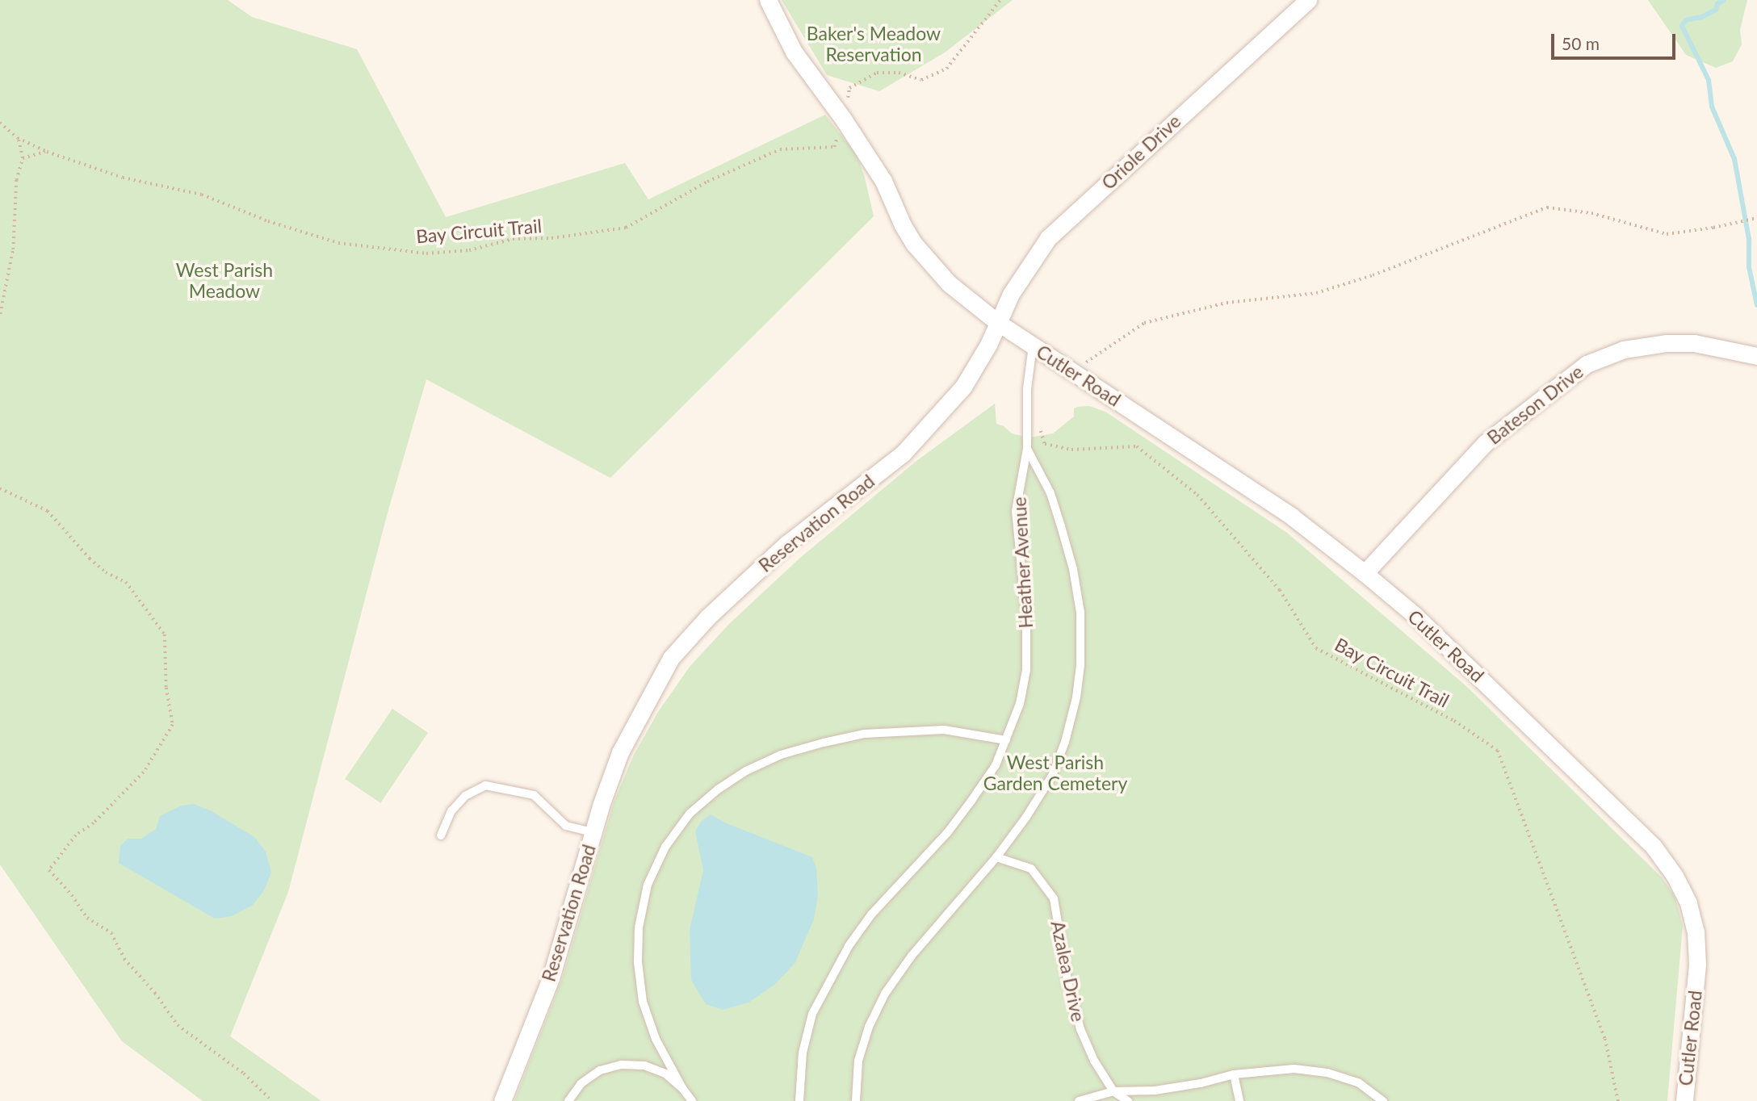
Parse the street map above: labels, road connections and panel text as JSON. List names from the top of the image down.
{
  "streets": {
    "street": [
      "Oriole Drive",
      "Cutler Road",
      "Bateson Drive",
      "Reservation Road"
    ],
    "lane": ["Heather Avenue", "Azalea Drive"],
    "path": ["Bay Circuit Trail"]
  },
  "crossings": [
    ["Oriole Drive", "Cutler Road"],
    ["Oriole Drive", "Reservation Road"],
    ["Cutler Road", "Bateson Drive"],
    ["Cutler Road", "Reservation Road"],
    ["Heather Avenue", "Azalea Drive"]
  ],
  "parks": ["Baker's Meadow Reservation", "West Parish Meadow", "West Parish Garden Cemetery"],
  "scale_bar": "50 m"
}
